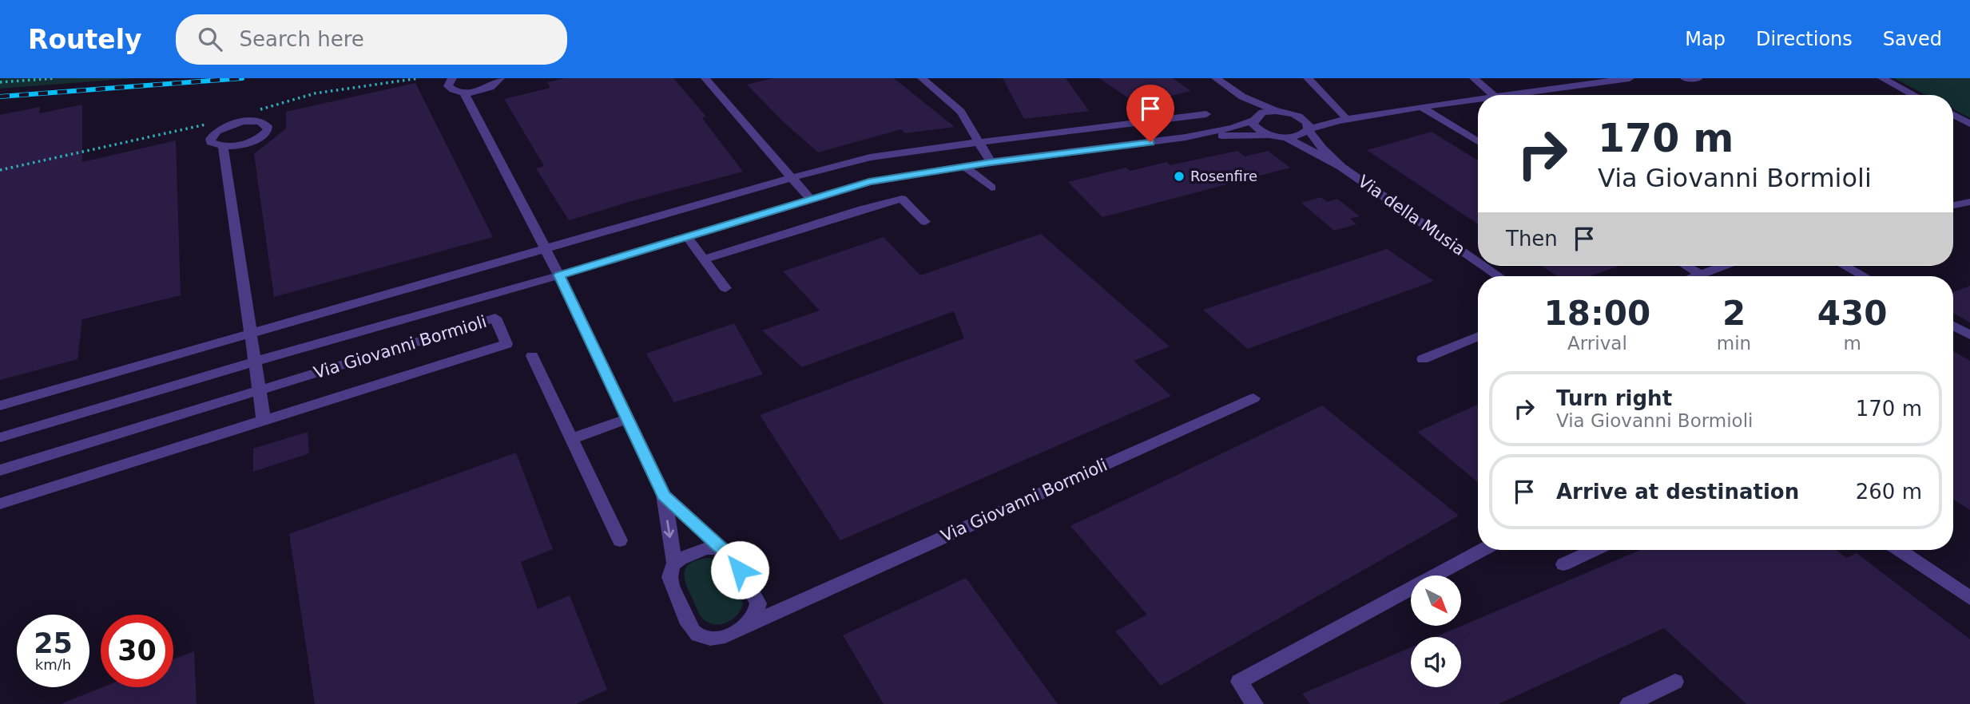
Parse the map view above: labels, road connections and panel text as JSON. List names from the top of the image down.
{
  "streets": {
    "street": ["Via della Musia", "Via Giovanni Bormioli"]
  },
  "crossings": [
    ["Via della Musia", "Via Giovanni Bormioli"]
  ],
  "places": ["Rosenfire"],
  "north": "bottom right",
  "page": {
    "header": "Routely",
    "search": "Search here",
    "nav": ["Map", "Directions", "Saved"],
    "turn": ["170 m", "Via Giovanni Bormioli"],
    "then": "Then",
    "eta": [
      "18:00",
      "Arrival",
      "2",
      "min",
      "430",
      "m"
    ],
    "list": [
      {
        "name": "Turn right",
        "note": "Via Giovanni Bormioli",
        "value": "170 m"
      },
      {
        "name": "Arrive at destination",
        "value": "260 m"
      }
    ],
    "speed": "25 km/h",
    "limit": "30"
  }
}
